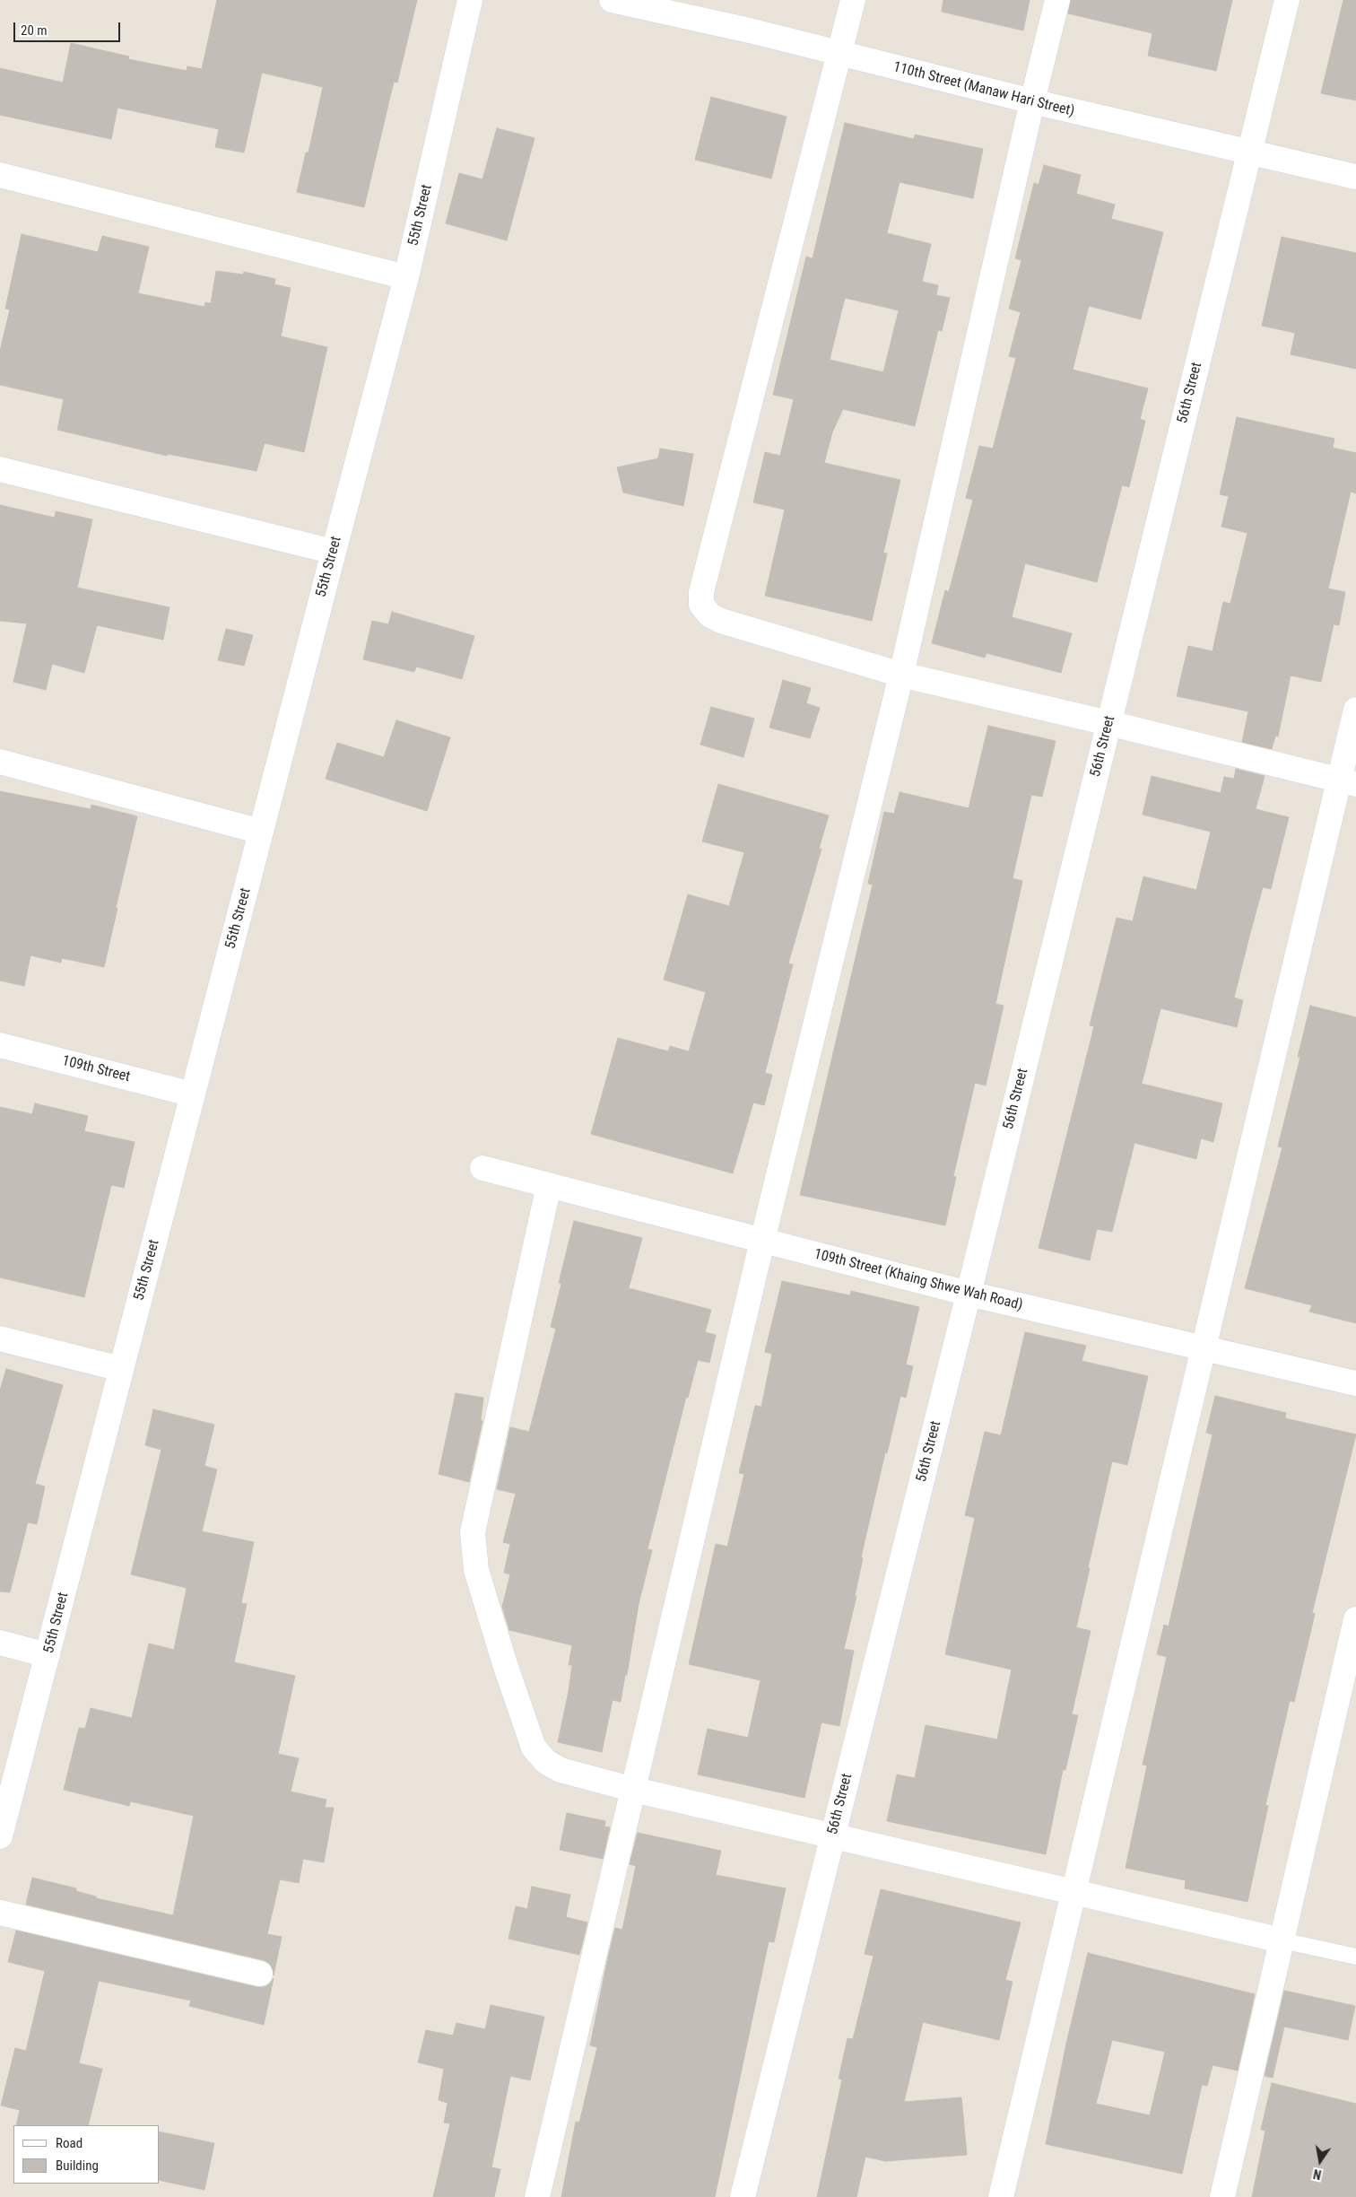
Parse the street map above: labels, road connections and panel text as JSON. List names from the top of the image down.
{
  "streets": {
    "street": [
      "110th Street (Manaw Hari Street)",
      "55th Street",
      "56th Street",
      "109th Street",
      "109th Street (Khaing Shwe Wah Road)"
    ]
  },
  "crossings": [
    ["110th Street (Manaw Hari Street)", "56th Street"],
    ["55th Street", "109th Street"],
    ["56th Street", "109th Street (Khaing Shwe Wah Road)"]
  ],
  "legend": ["Road", "Building"],
  "scale_bar": "20 m",
  "north": "bottom"
}
